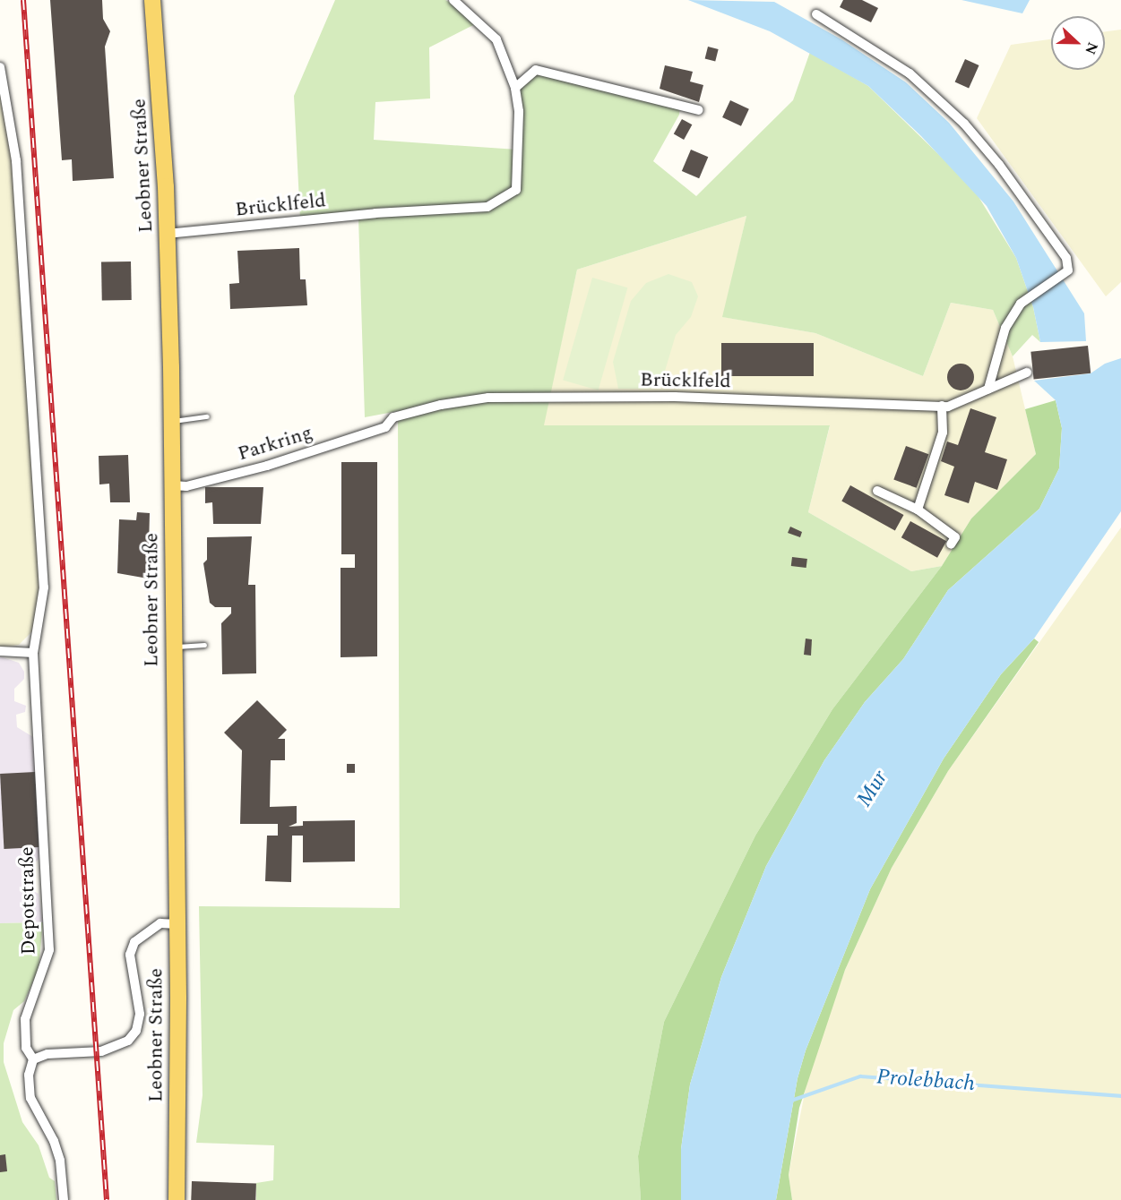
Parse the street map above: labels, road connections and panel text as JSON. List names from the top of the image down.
{
  "streets": {
    "main road": ["Leobner Straße"],
    "street": ["Brücklfeld", "Parkring", "Depotstraße"]
  },
  "crossings": [
    ["Leobner Straße", "Brücklfeld"],
    ["Leobner Straße", "Parkring"],
    ["Brücklfeld", "Parkring"]
  ],
  "water": ["Mur", "Prolebbach"],
  "north": "right"
}
